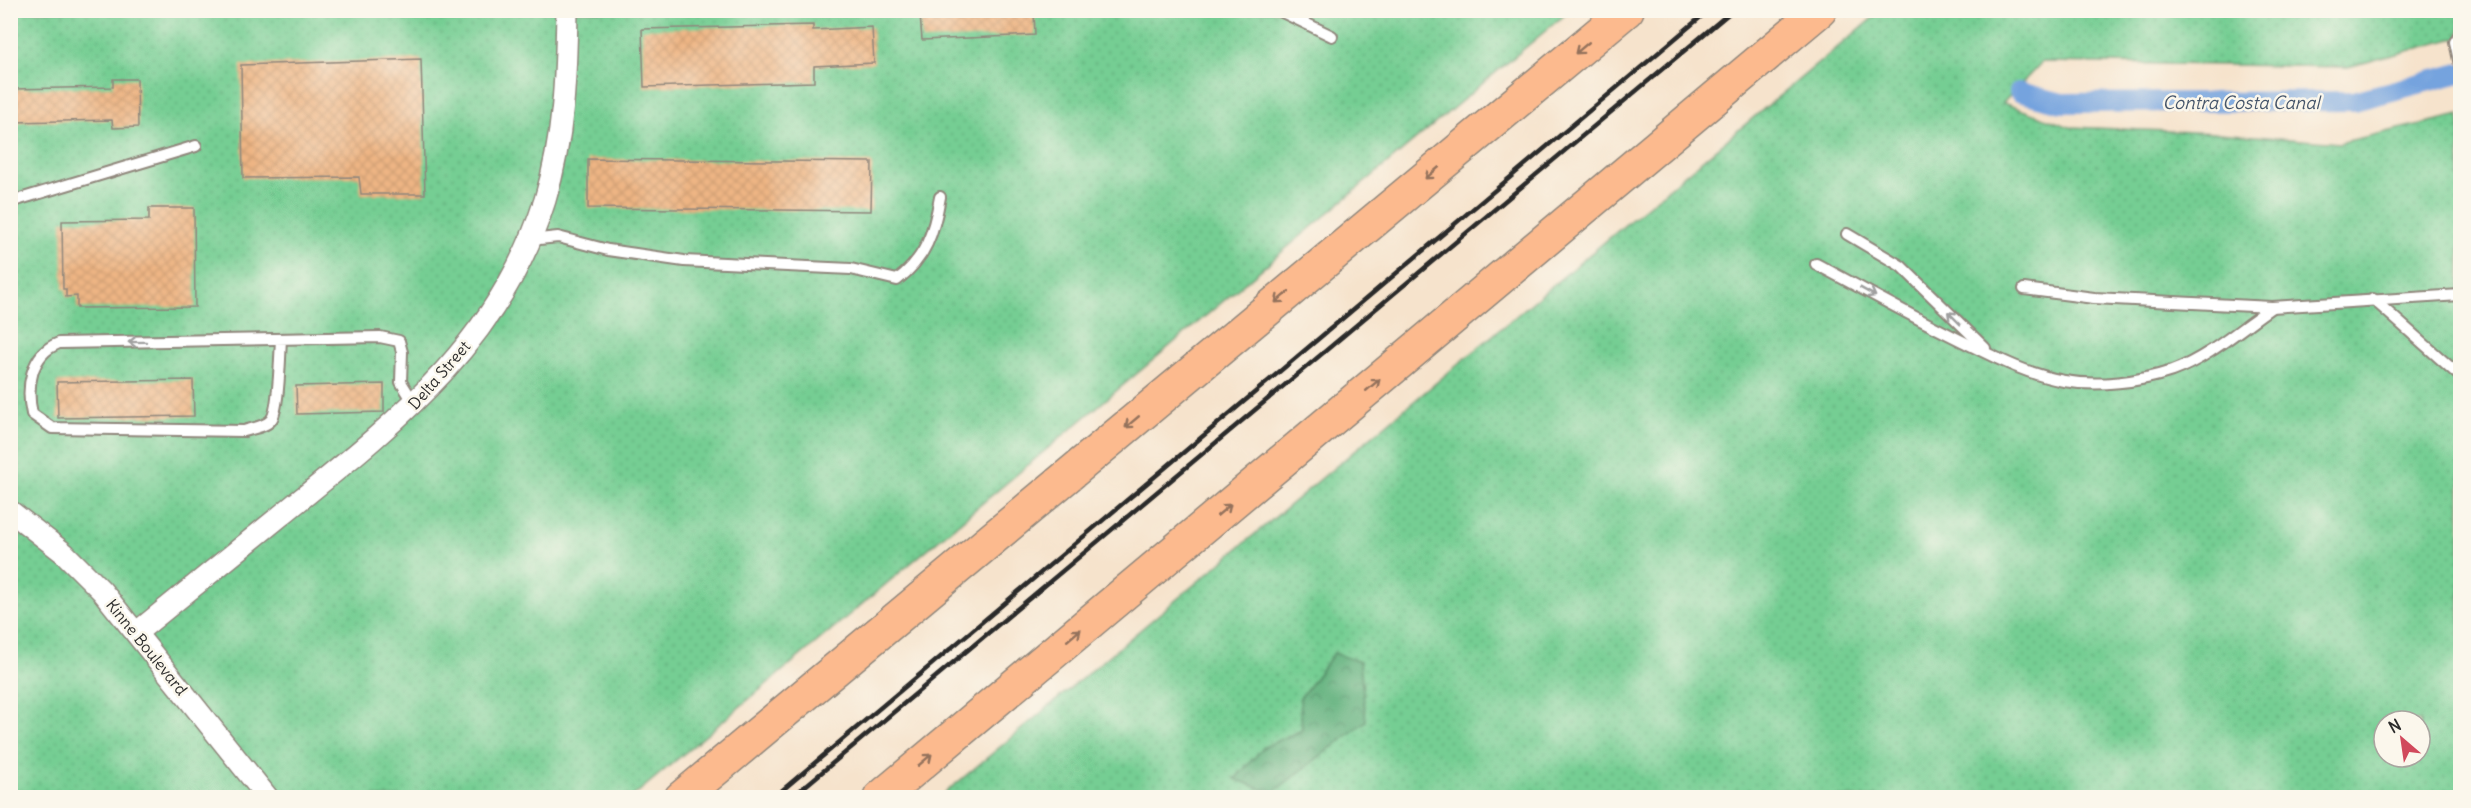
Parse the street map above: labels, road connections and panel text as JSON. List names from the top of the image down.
{
  "streets": {
    "street": ["Delta Street", "Kinne Boulevard"]
  },
  "crossings": [
    ["Delta Street", "Kinne Boulevard"]
  ],
  "water": ["Contra Costa Canal"],
  "north": "top left"
}
